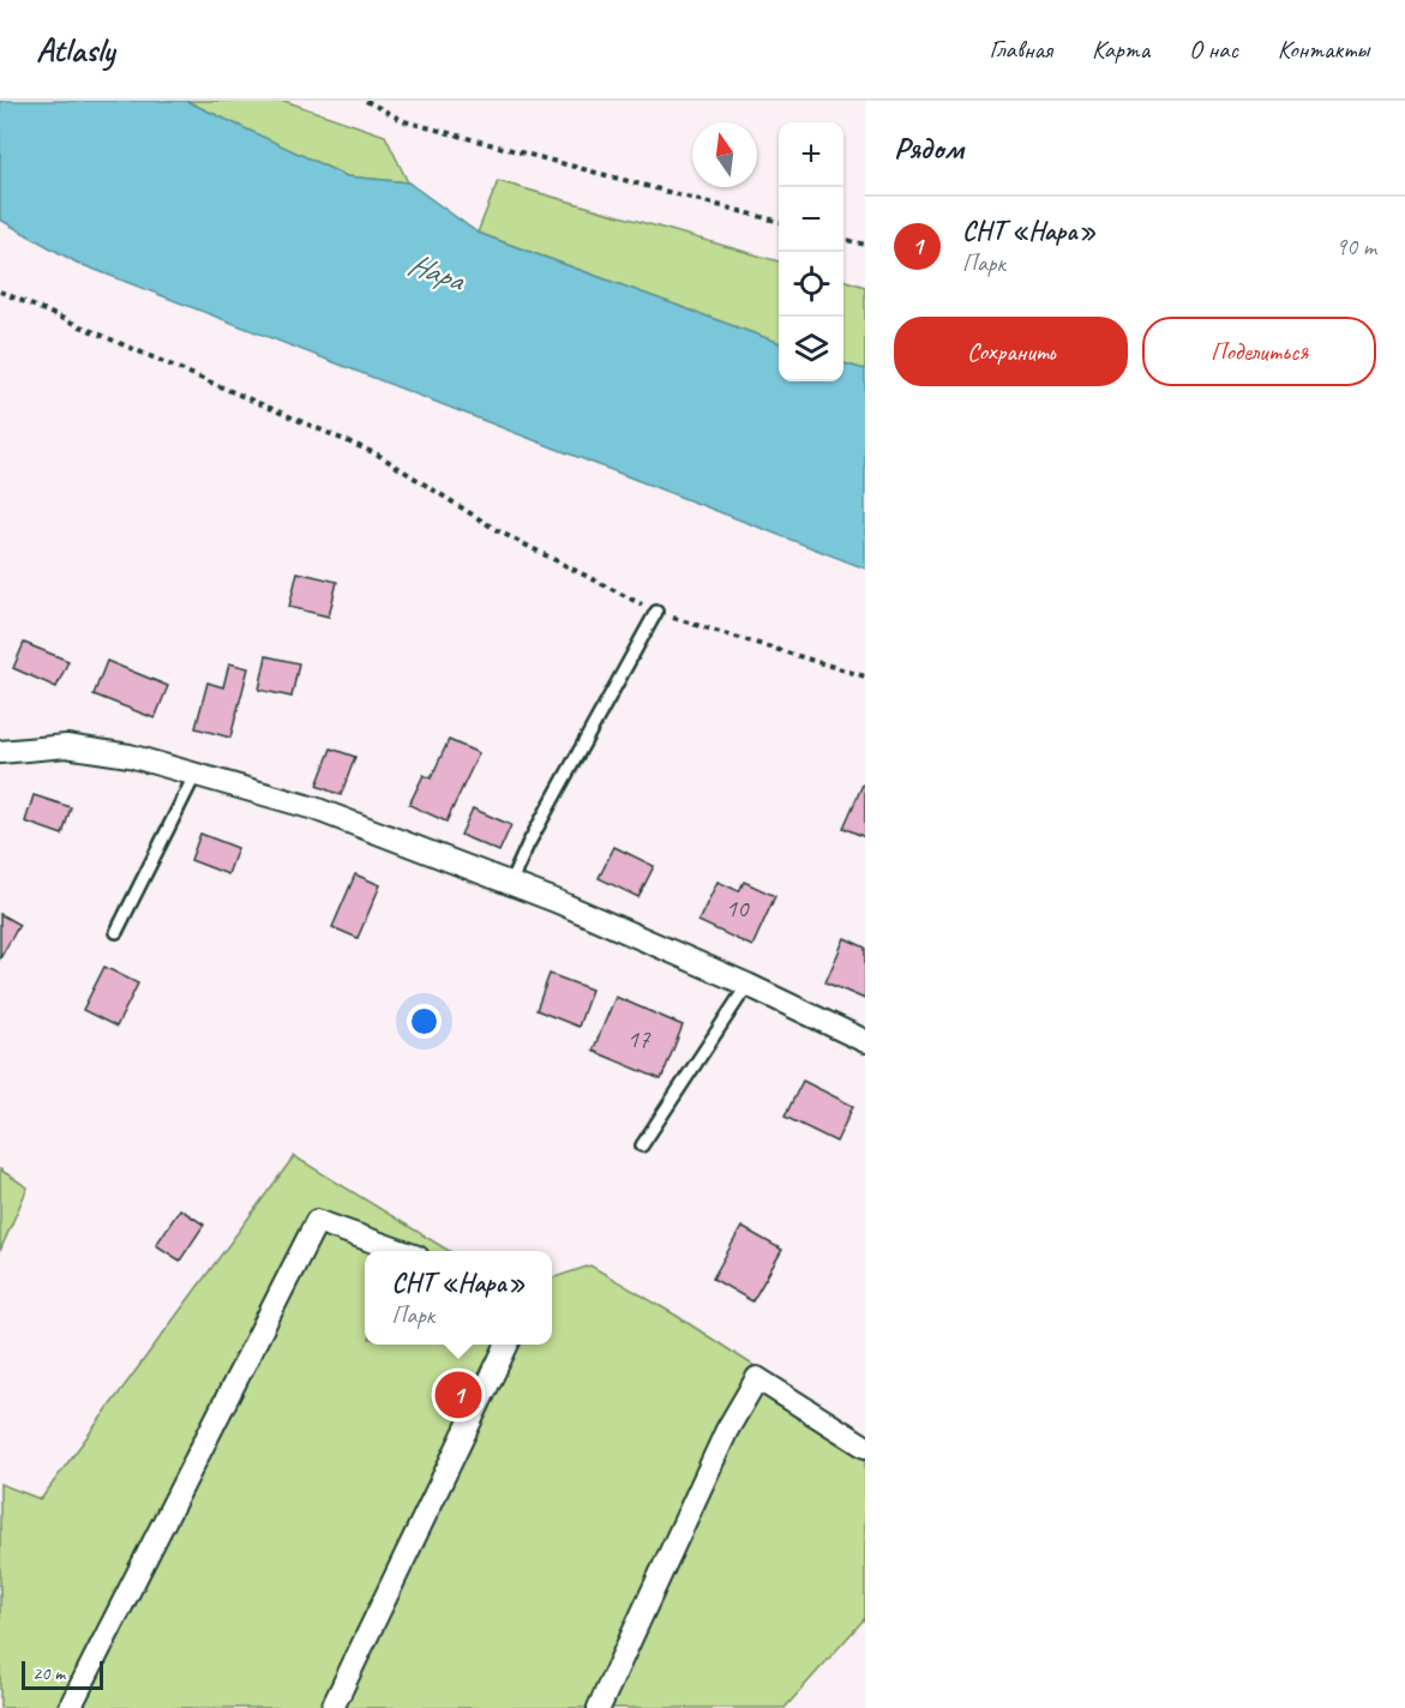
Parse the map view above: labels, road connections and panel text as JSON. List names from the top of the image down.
{
  "water": ["Нара"],
  "house_numbers": ["10", "17"],
  "scale_bar": "20 m",
  "north": "top",
  "page": {
    "header": "Atlasly",
    "nav": [
      "Главная",
      "Карта",
      "О нас",
      "Контакты"
    ],
    "heading": "Рядом",
    "map_buttons": ["+", "−"],
    "list": [
      {
        "mark": "1",
        "name": "СНТ «Нара»",
        "note": "Парк",
        "value": "90 m"
      }
    ],
    "buttons": ["Сохранить", "Поделиться"],
    "popup": ["СНТ «Нара»", "Парк"],
    "pins": "1",
    "scale": "20 m"
  }
}
